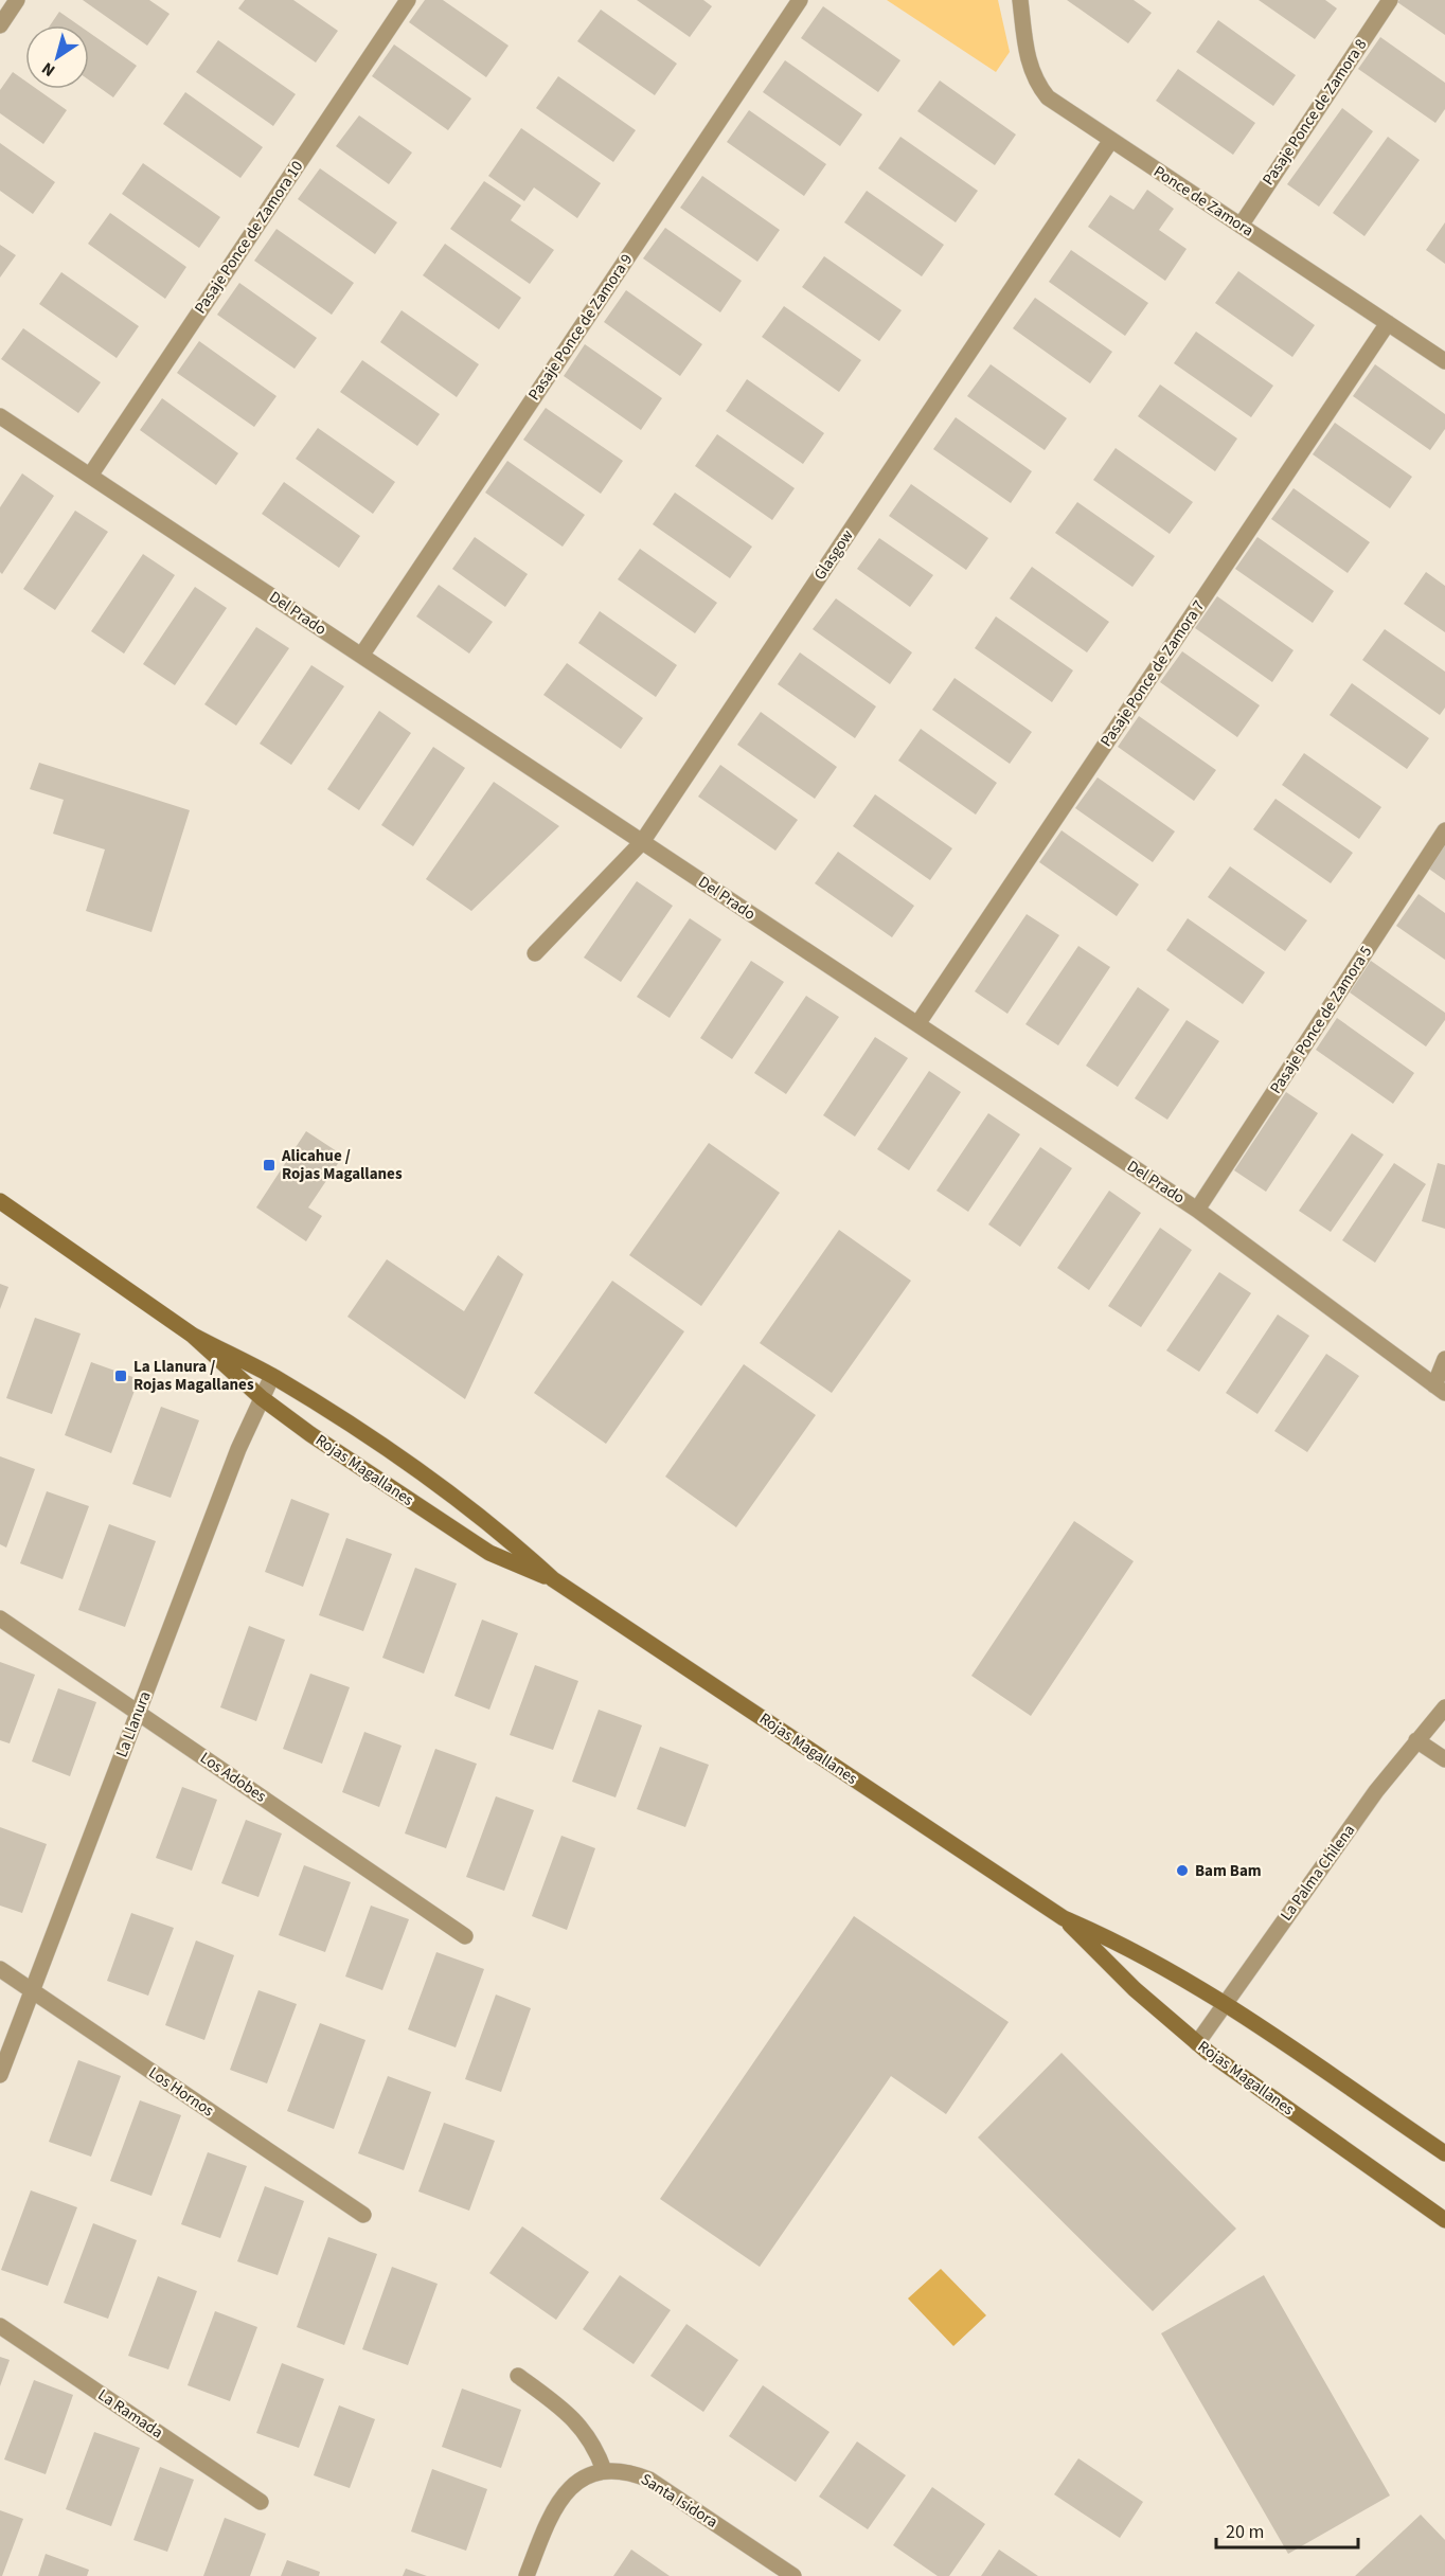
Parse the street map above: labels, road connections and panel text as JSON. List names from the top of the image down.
{
  "streets": {
    "street": [
      "Pasaje Ponce de Zamora 8",
      "Ponce de Zamora",
      "Pasaje Ponce de Zamora 10",
      "Pasaje Ponce de Zamora 9",
      "Glasgow",
      "Del Prado",
      "Pasaje Ponce de Zamora 7",
      "Pasaje Ponce de Zamora 5",
      "Rojas Magallanes",
      "La Llanura",
      "Los Adobes",
      "La Palma Chilena",
      "Los Hornos",
      "La Ramada",
      "Santa Isidora"
    ]
  },
  "crossings": [
    ["Pasaje Ponce de Zamora 8", "Ponce de Zamora"],
    ["Ponce de Zamora", "Glasgow"],
    ["Ponce de Zamora", "Pasaje Ponce de Zamora 7"],
    ["Pasaje Ponce de Zamora 10", "Del Prado"],
    ["Pasaje Ponce de Zamora 9", "Del Prado"],
    ["Glasgow", "Del Prado"],
    ["Del Prado", "Pasaje Ponce de Zamora 7"],
    ["Del Prado", "Pasaje Ponce de Zamora 5"],
    ["Rojas Magallanes", "La Llanura"],
    ["Rojas Magallanes", "La Palma Chilena"],
    ["La Llanura", "Los Adobes"],
    ["La Llanura", "Los Hornos"]
  ],
  "places": {
    "transit": ["Alicahue / Rojas Magallanes", "La Llanura / Rojas Magallanes"],
    "other": ["Bam Bam"]
  },
  "scale_bar": "20 m",
  "north": "bottom left"
}
